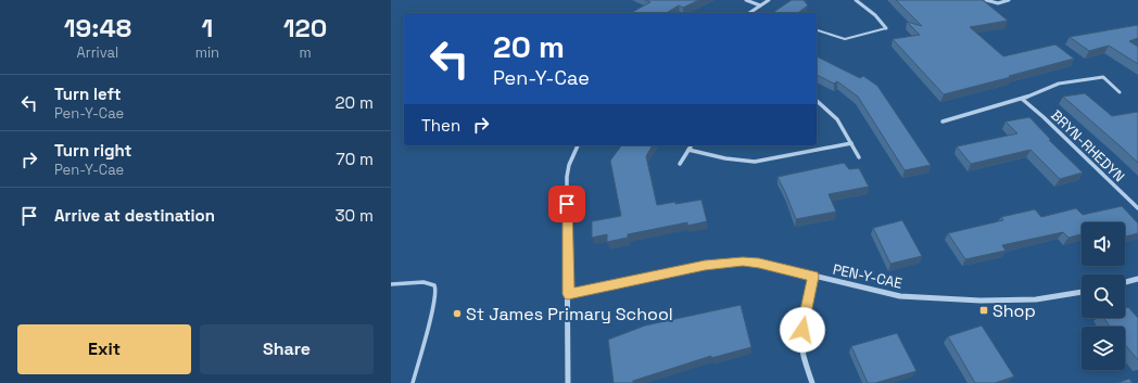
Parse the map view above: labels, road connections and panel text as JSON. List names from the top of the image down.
{
  "streets": {
    "street": ["BRYN-RHEDYN", "PEN-Y-CAE"]
  },
  "places": {
    "transit": ["Shop"],
    "other": ["St James Primary School"]
  },
  "page": {
    "eta": [
      "19:48",
      "Arrival",
      "1",
      "min",
      "120",
      "m"
    ],
    "turn": ["20 m", "Pen-Y-Cae"],
    "list": [
      {
        "name": "Turn left",
        "note": "Pen-Y-Cae",
        "value": "20 m"
      },
      {
        "name": "Turn right",
        "note": "Pen-Y-Cae",
        "value": "70 m"
      },
      {
        "name": "Arrive at destination",
        "value": "30 m"
      }
    ],
    "then": "Then",
    "buttons": ["Exit", "Share"]
  }
}
